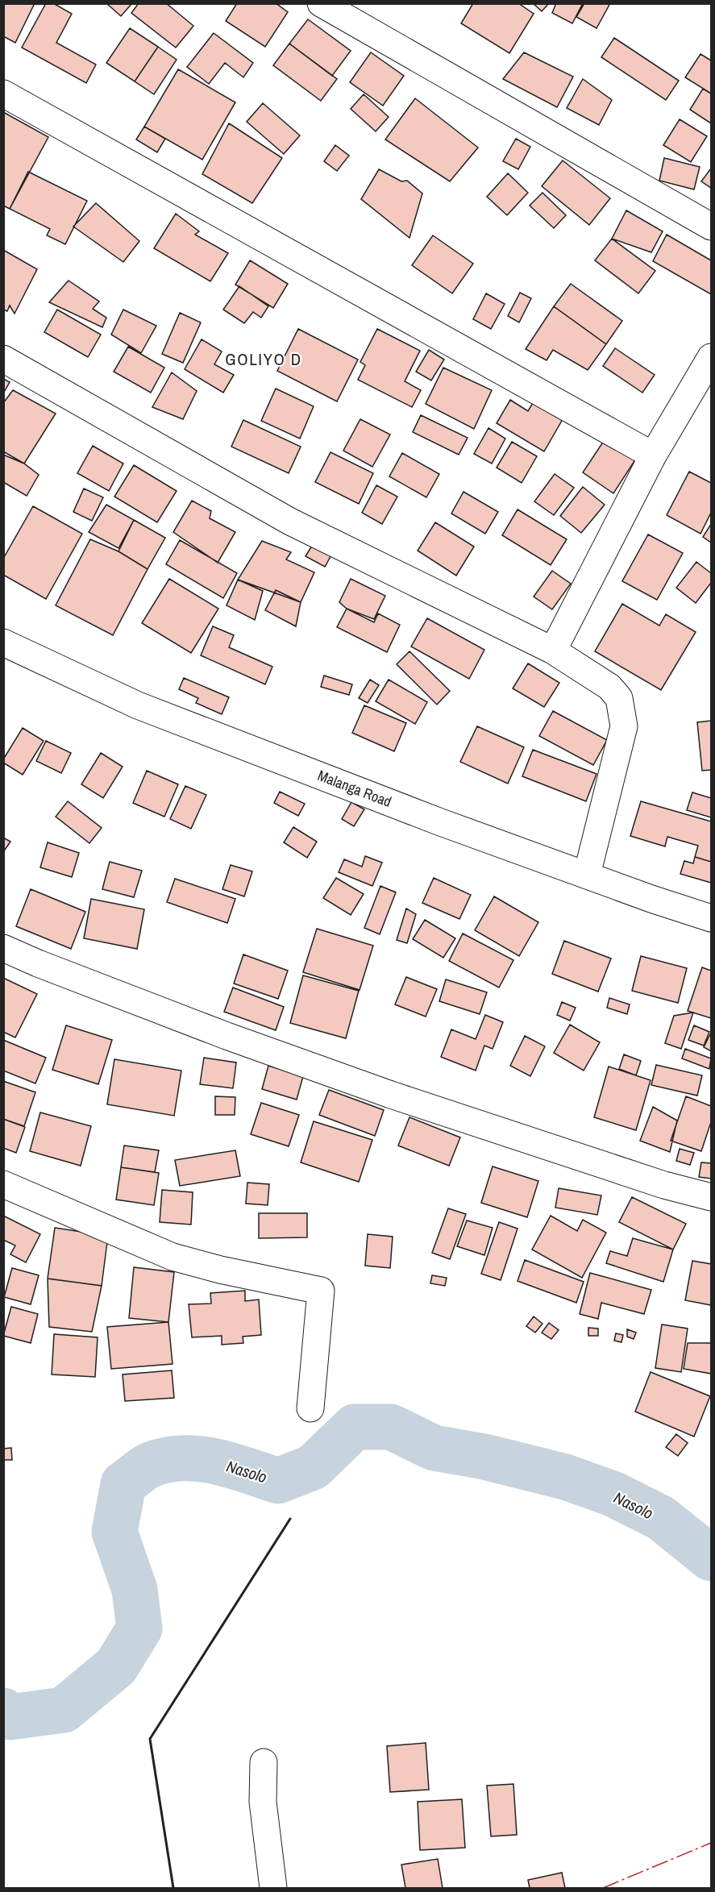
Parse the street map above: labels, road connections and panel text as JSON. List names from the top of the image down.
{
  "streets": {
    "street": ["Malanga Road"]
  },
  "districts": ["GOLIYO D"],
  "water": ["Nasolo"]
}
